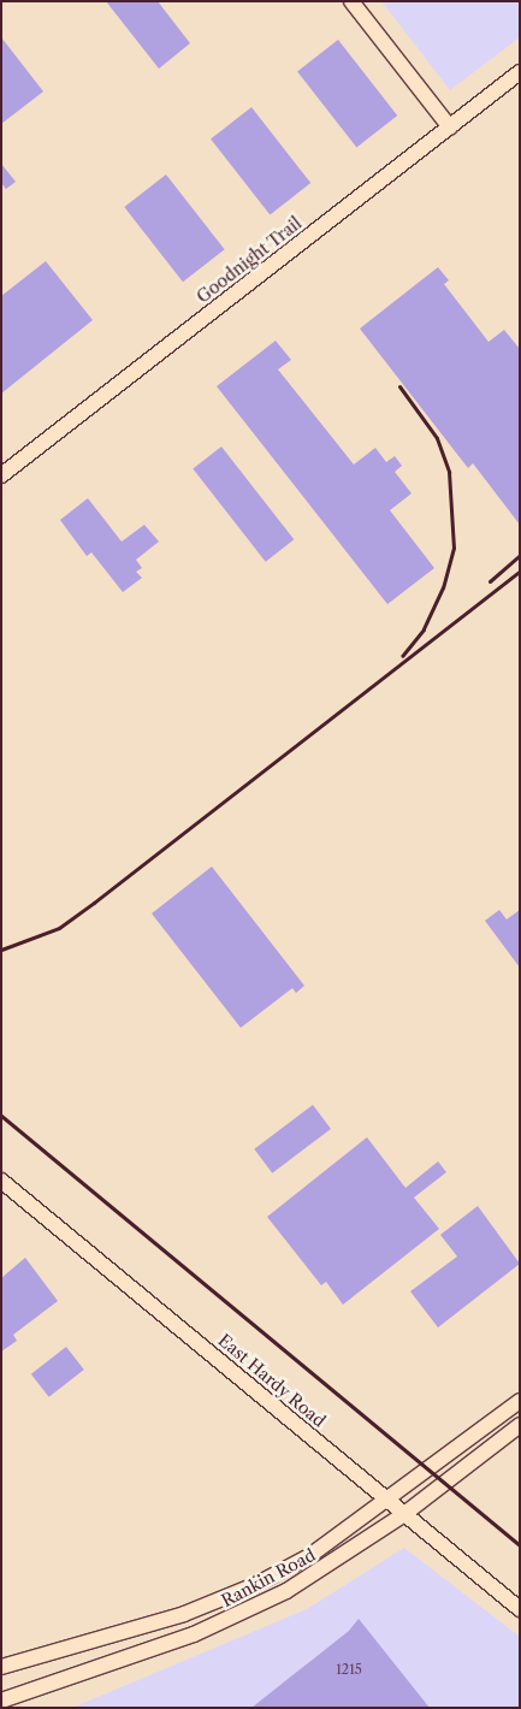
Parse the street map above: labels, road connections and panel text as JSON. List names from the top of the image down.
{
  "streets": {
    "main road": ["Goodnight Trail", "East Hardy Road", "Rankin Road"]
  },
  "crossings": [
    ["East Hardy Road", "Rankin Road"]
  ],
  "house_numbers": ["1215"]
}
